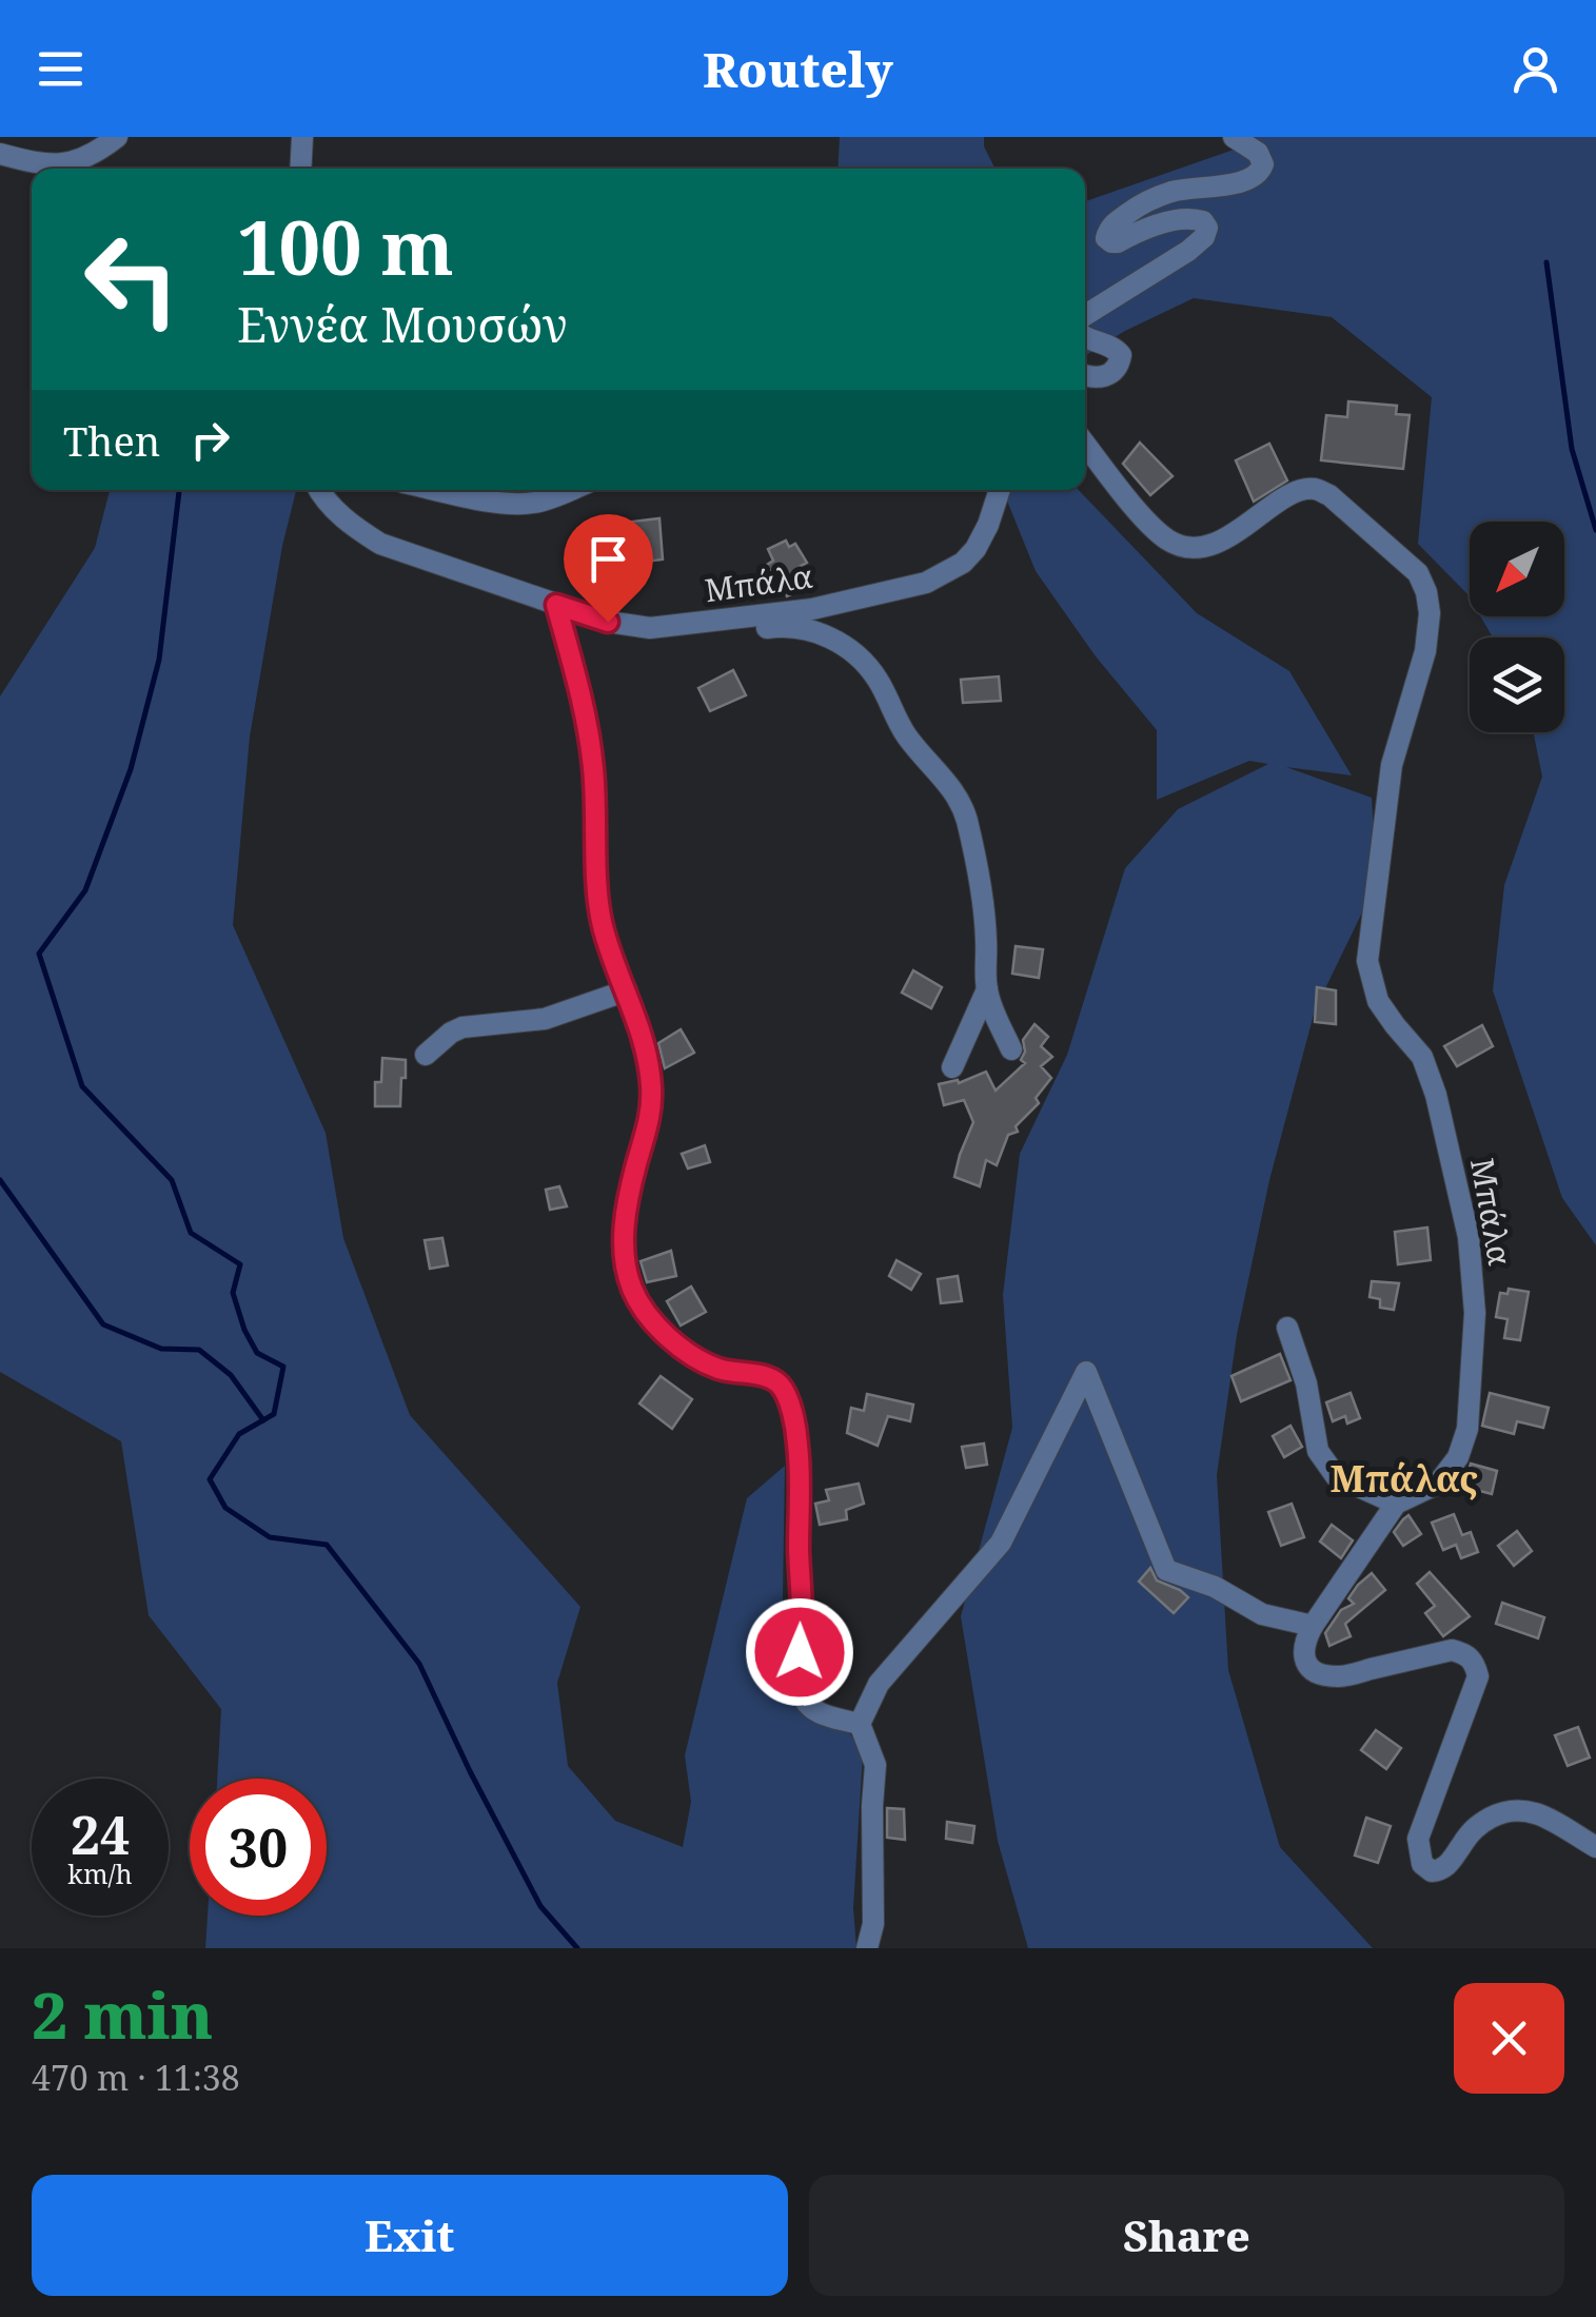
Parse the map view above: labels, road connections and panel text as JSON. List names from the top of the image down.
{
  "streets": {
    "street": ["Μπάλα"]
  },
  "districts": ["Μπάλας"],
  "north": "bottom left",
  "page": {
    "header": "Routely",
    "turn": ["100 m", "Εννέα Μουσών"],
    "then": "Then",
    "speed": "24 km/h",
    "limit": "30",
    "heading": ["2 min", "470 m · 11:38"],
    "buttons": ["Exit", "Share"]
  }
}
